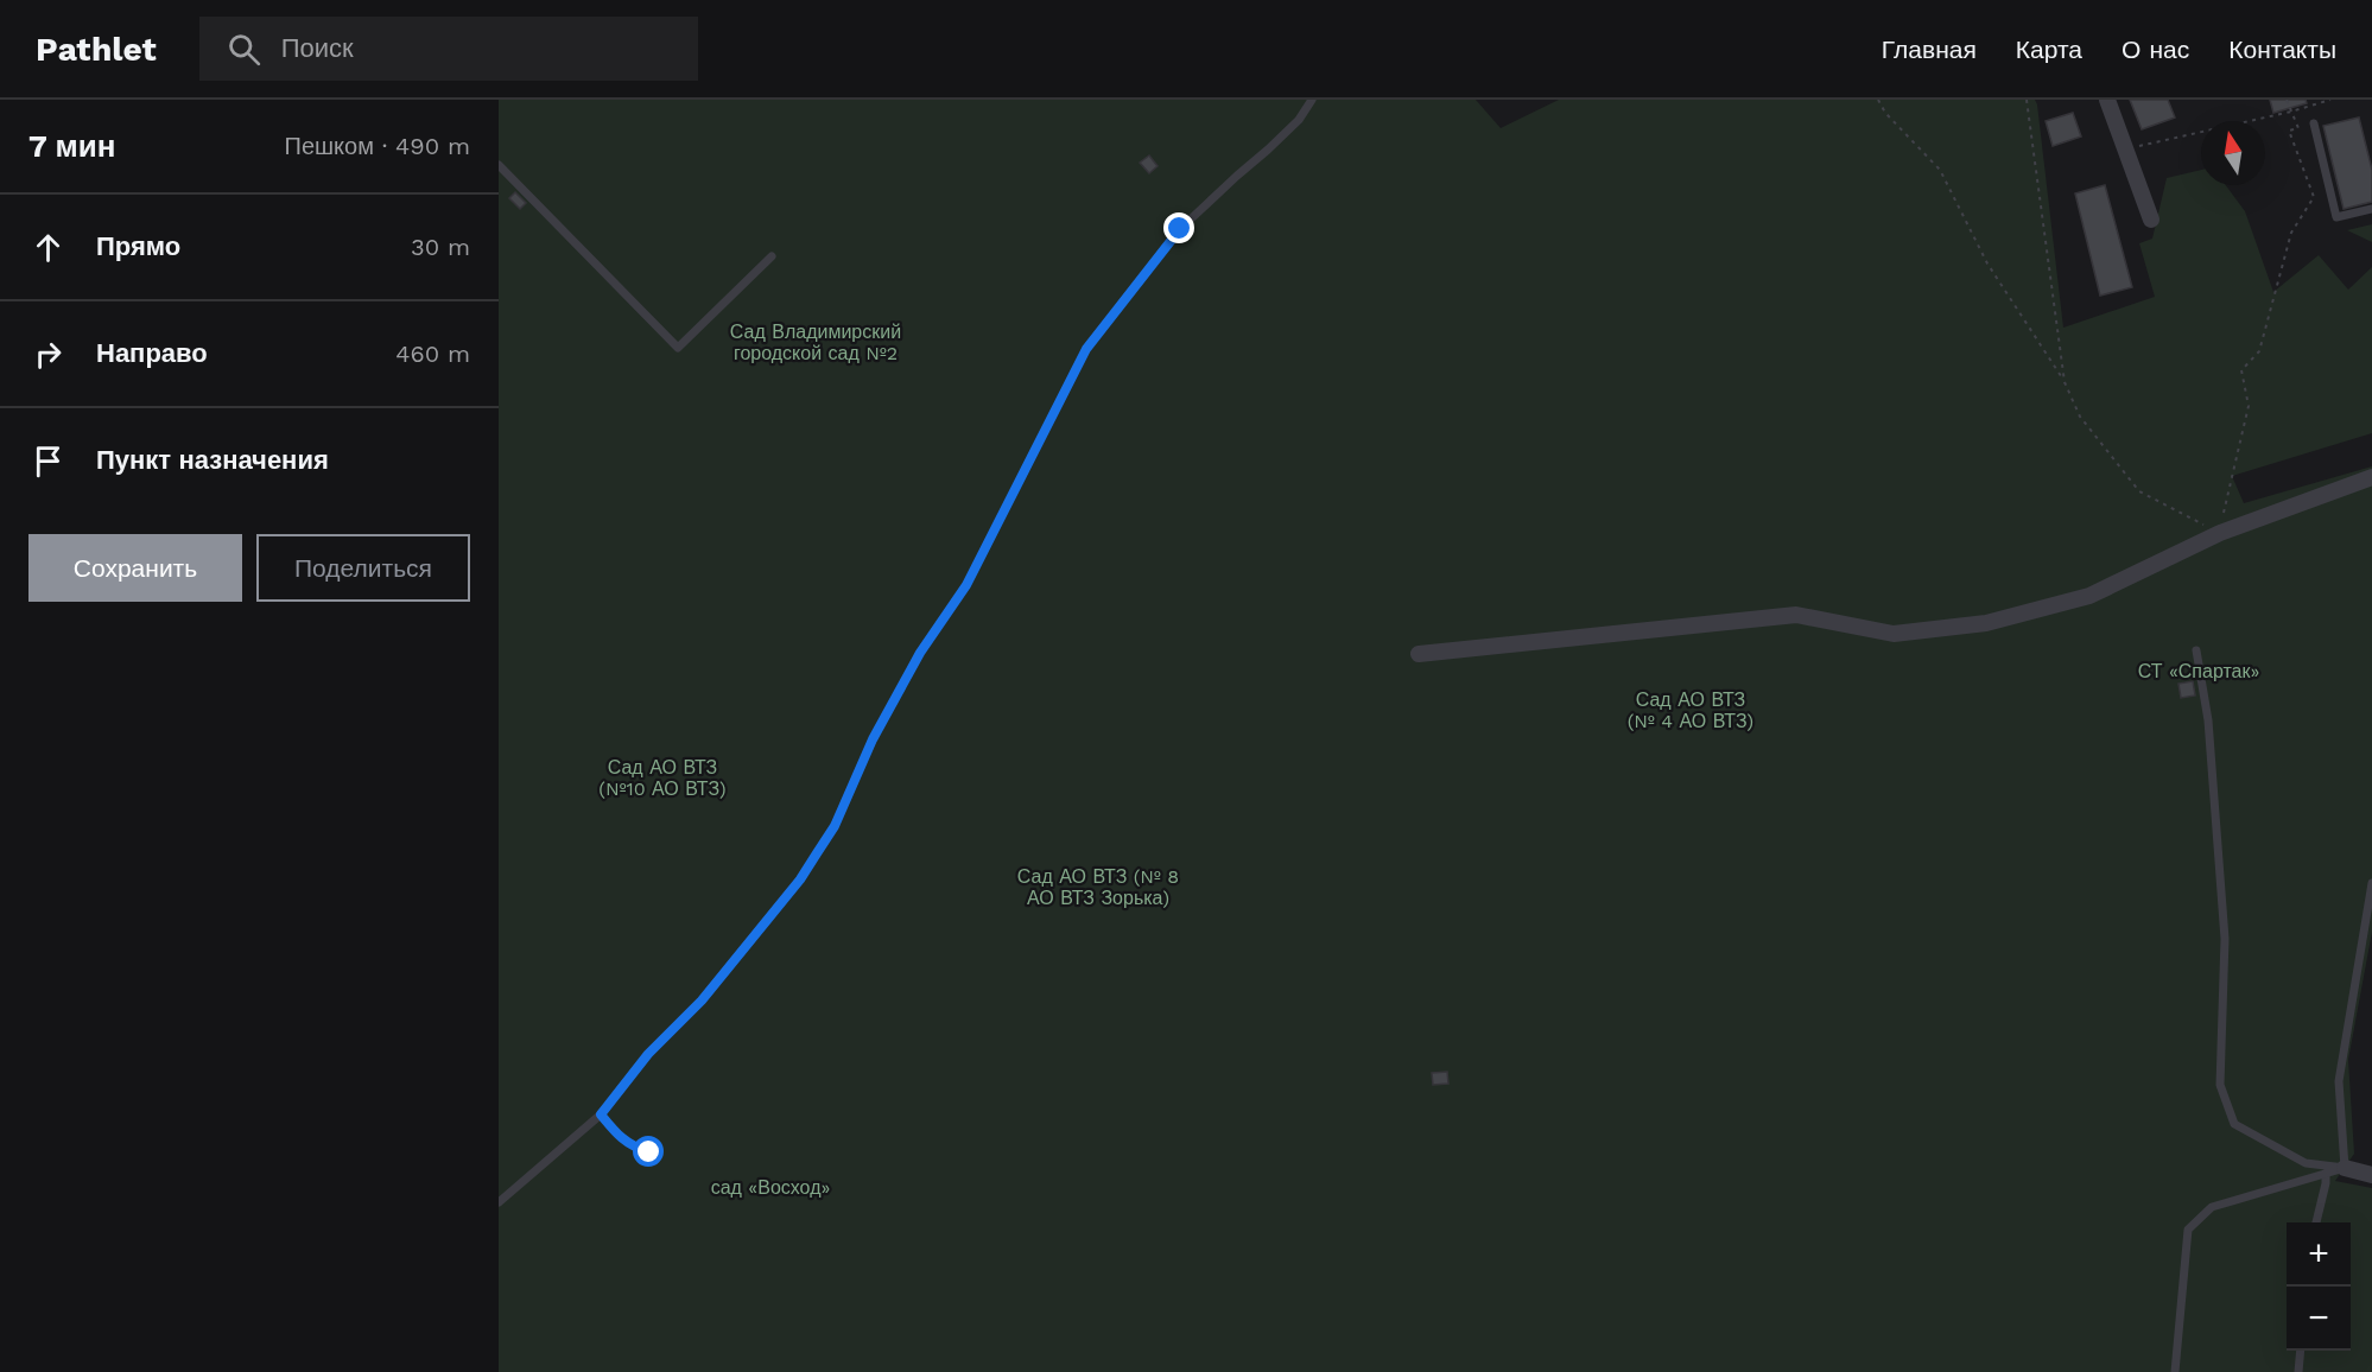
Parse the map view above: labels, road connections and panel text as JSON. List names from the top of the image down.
{
  "parks": [
    "Сад Владимирский городской сад №2",
    "СТ «Спартак»",
    "Сад АО ВТЗ (№ 4 АО ВТЗ)",
    "Сад АО ВТЗ (№10 АО ВТЗ)",
    "Сад АО ВТЗ (№ 8 АО ВТЗ Зорька)",
    "сад «Восход»"
  ],
  "north": "top",
  "page": {
    "header": "Pathlet",
    "search": "Поиск",
    "nav": [
      "Главная",
      "Карта",
      "О нас",
      "Контакты"
    ],
    "heading": ["7 мин", "Пешком · 490 m"],
    "list": [
      ["Прямо", "30 m"],
      ["Направо", "460 m"],
      "Пункт назначения"
    ],
    "buttons": ["Сохранить", "Поделиться"],
    "map_buttons": ["+", "−"]
  }
}
